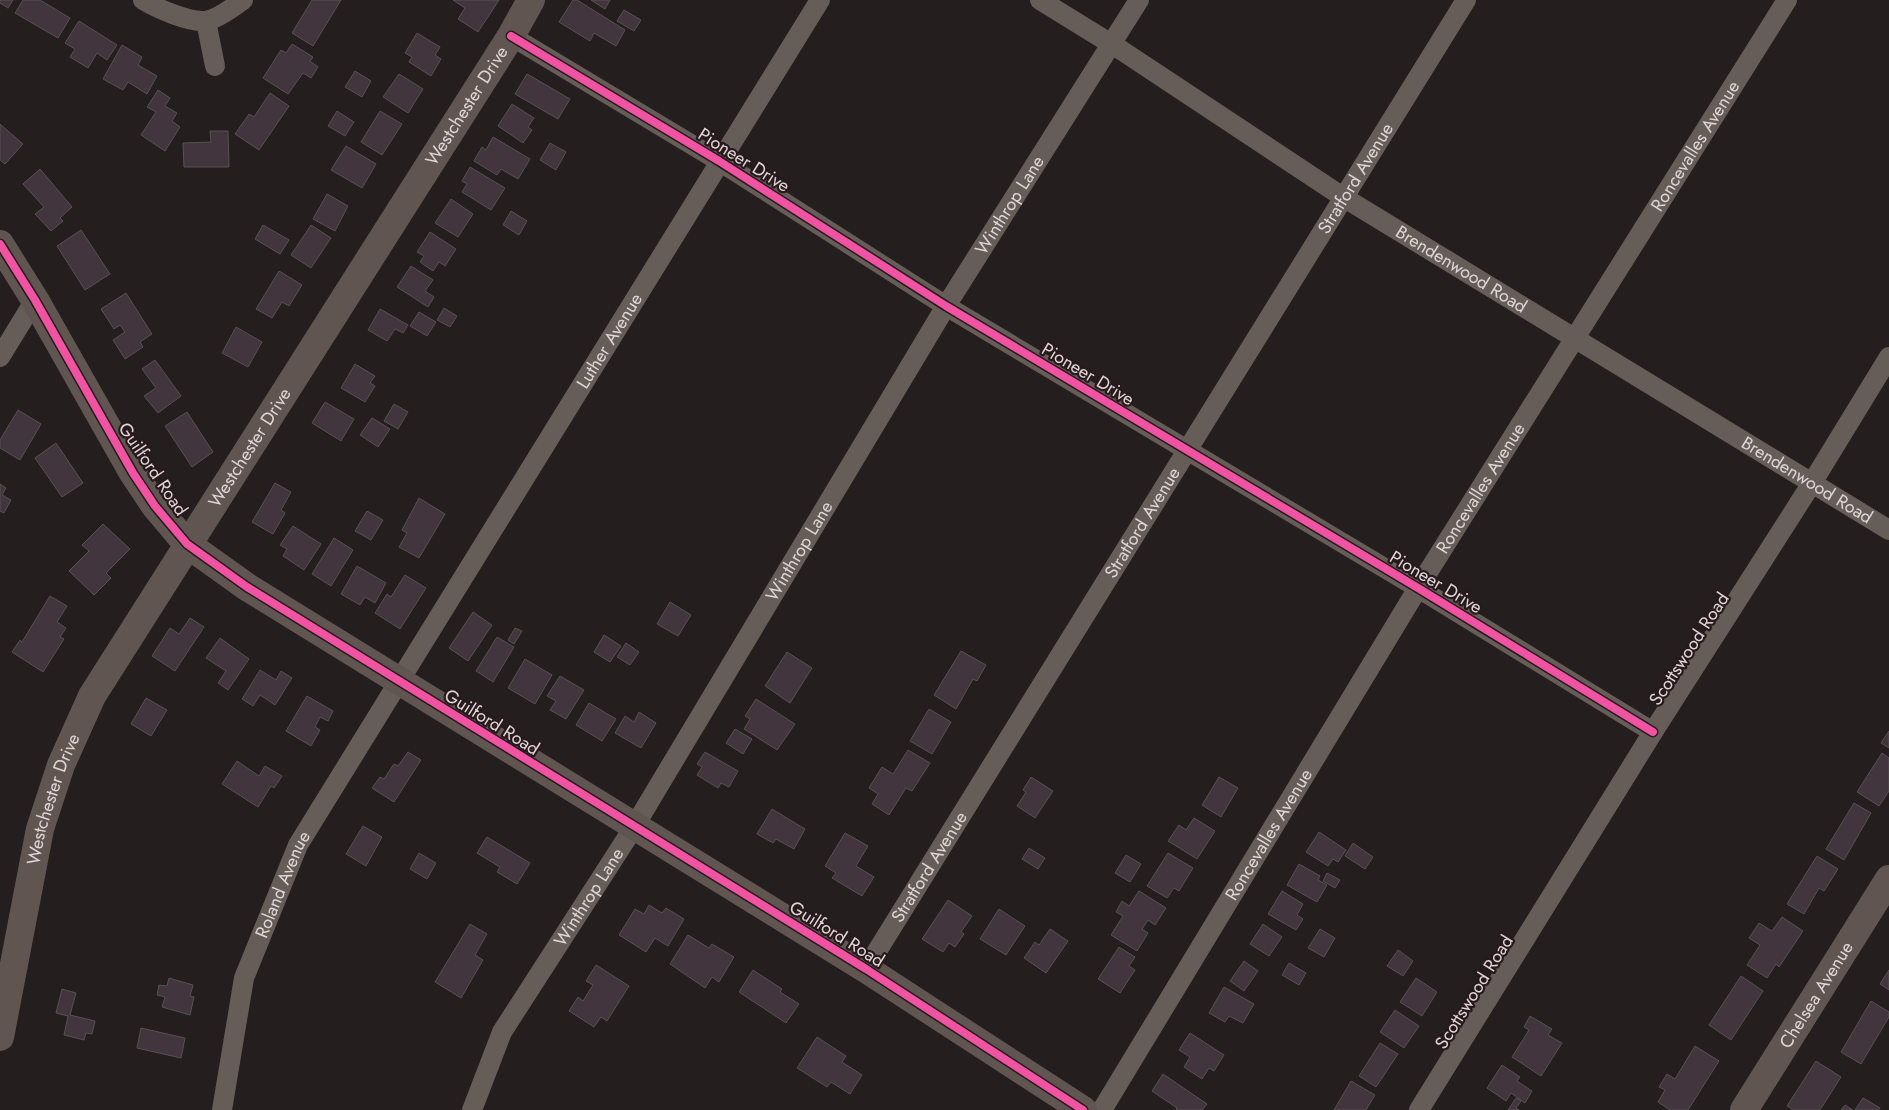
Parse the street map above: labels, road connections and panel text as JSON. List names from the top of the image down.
{
  "streets": {
    "street": [
      "Westchester Drive",
      "Roncevalles Avenue",
      "Pioneer Drive",
      "Stratford Avenue",
      "Winthrop Lane",
      "Brendenwood Road",
      "Luther Avenue",
      "Guilford Road",
      "Scottswood Road",
      "Roland Avenue",
      "Chelsea Avenue"
    ]
  },
  "crossings": [
    ["Westchester Drive", "Pioneer Drive"],
    ["Westchester Drive", "Guilford Road"],
    ["Roncevalles Avenue", "Pioneer Drive"],
    ["Roncevalles Avenue", "Brendenwood Road"],
    ["Pioneer Drive", "Stratford Avenue"],
    ["Pioneer Drive", "Winthrop Lane"],
    ["Pioneer Drive", "Luther Avenue"],
    ["Pioneer Drive", "Scottswood Road"],
    ["Stratford Avenue", "Brendenwood Road"],
    ["Stratford Avenue", "Guilford Road"],
    ["Winthrop Lane", "Brendenwood Road"],
    ["Winthrop Lane", "Guilford Road"],
    ["Brendenwood Road", "Scottswood Road"],
    ["Luther Avenue", "Guilford Road"],
    ["Luther Avenue", "Roland Avenue"],
    ["Guilford Road", "Roland Avenue"]
  ]
}
